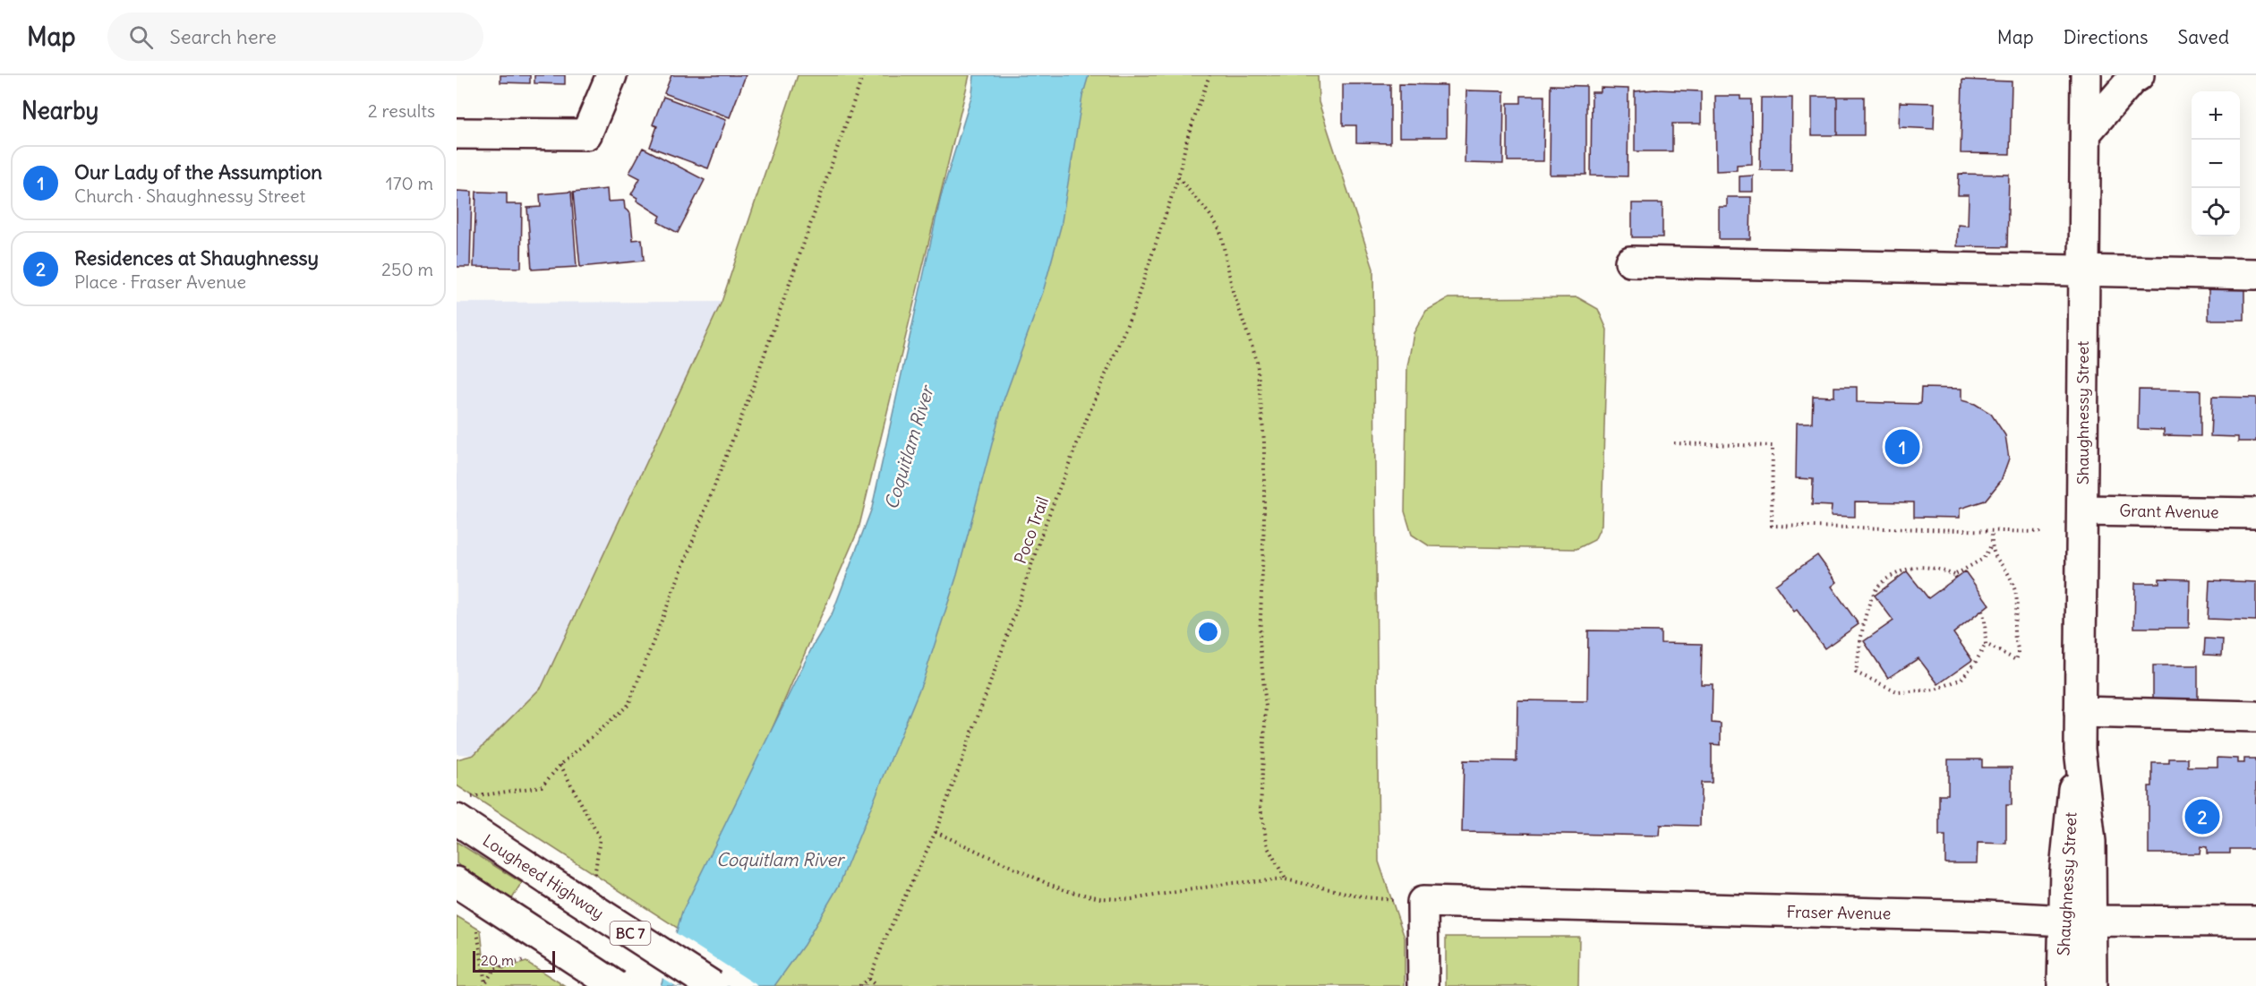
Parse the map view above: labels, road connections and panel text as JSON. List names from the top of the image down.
{
  "streets": {
    "main road": [
      "Shaughnessy Street",
      "Grant Avenue",
      "Lougheed Highway",
      "Fraser Avenue",
      "BC 7"
    ],
    "path": ["Poco Trail"]
  },
  "crossings": [
    ["Shaughnessy Street", "Grant Avenue"],
    ["Shaughnessy Street", "Fraser Avenue"]
  ],
  "water": ["Coquitlam River"],
  "scale_bar": "20 m",
  "page": {
    "header": "Map",
    "search": "Search here",
    "nav": ["Map", "Directions", "Saved"],
    "heading": ["Nearby", "2 results"],
    "map_buttons": ["+", "−"],
    "list": [
      {
        "mark": "1",
        "name": "Our Lady of the Assumption",
        "note": "Church · Shaughnessy Street",
        "value": "170 m"
      },
      {
        "mark": "2",
        "name": "Residences at Shaughnessy",
        "note": "Place · Fraser Avenue",
        "value": "250 m"
      }
    ],
    "pins": ["1", "2"],
    "scale": "20 m"
  }
}
